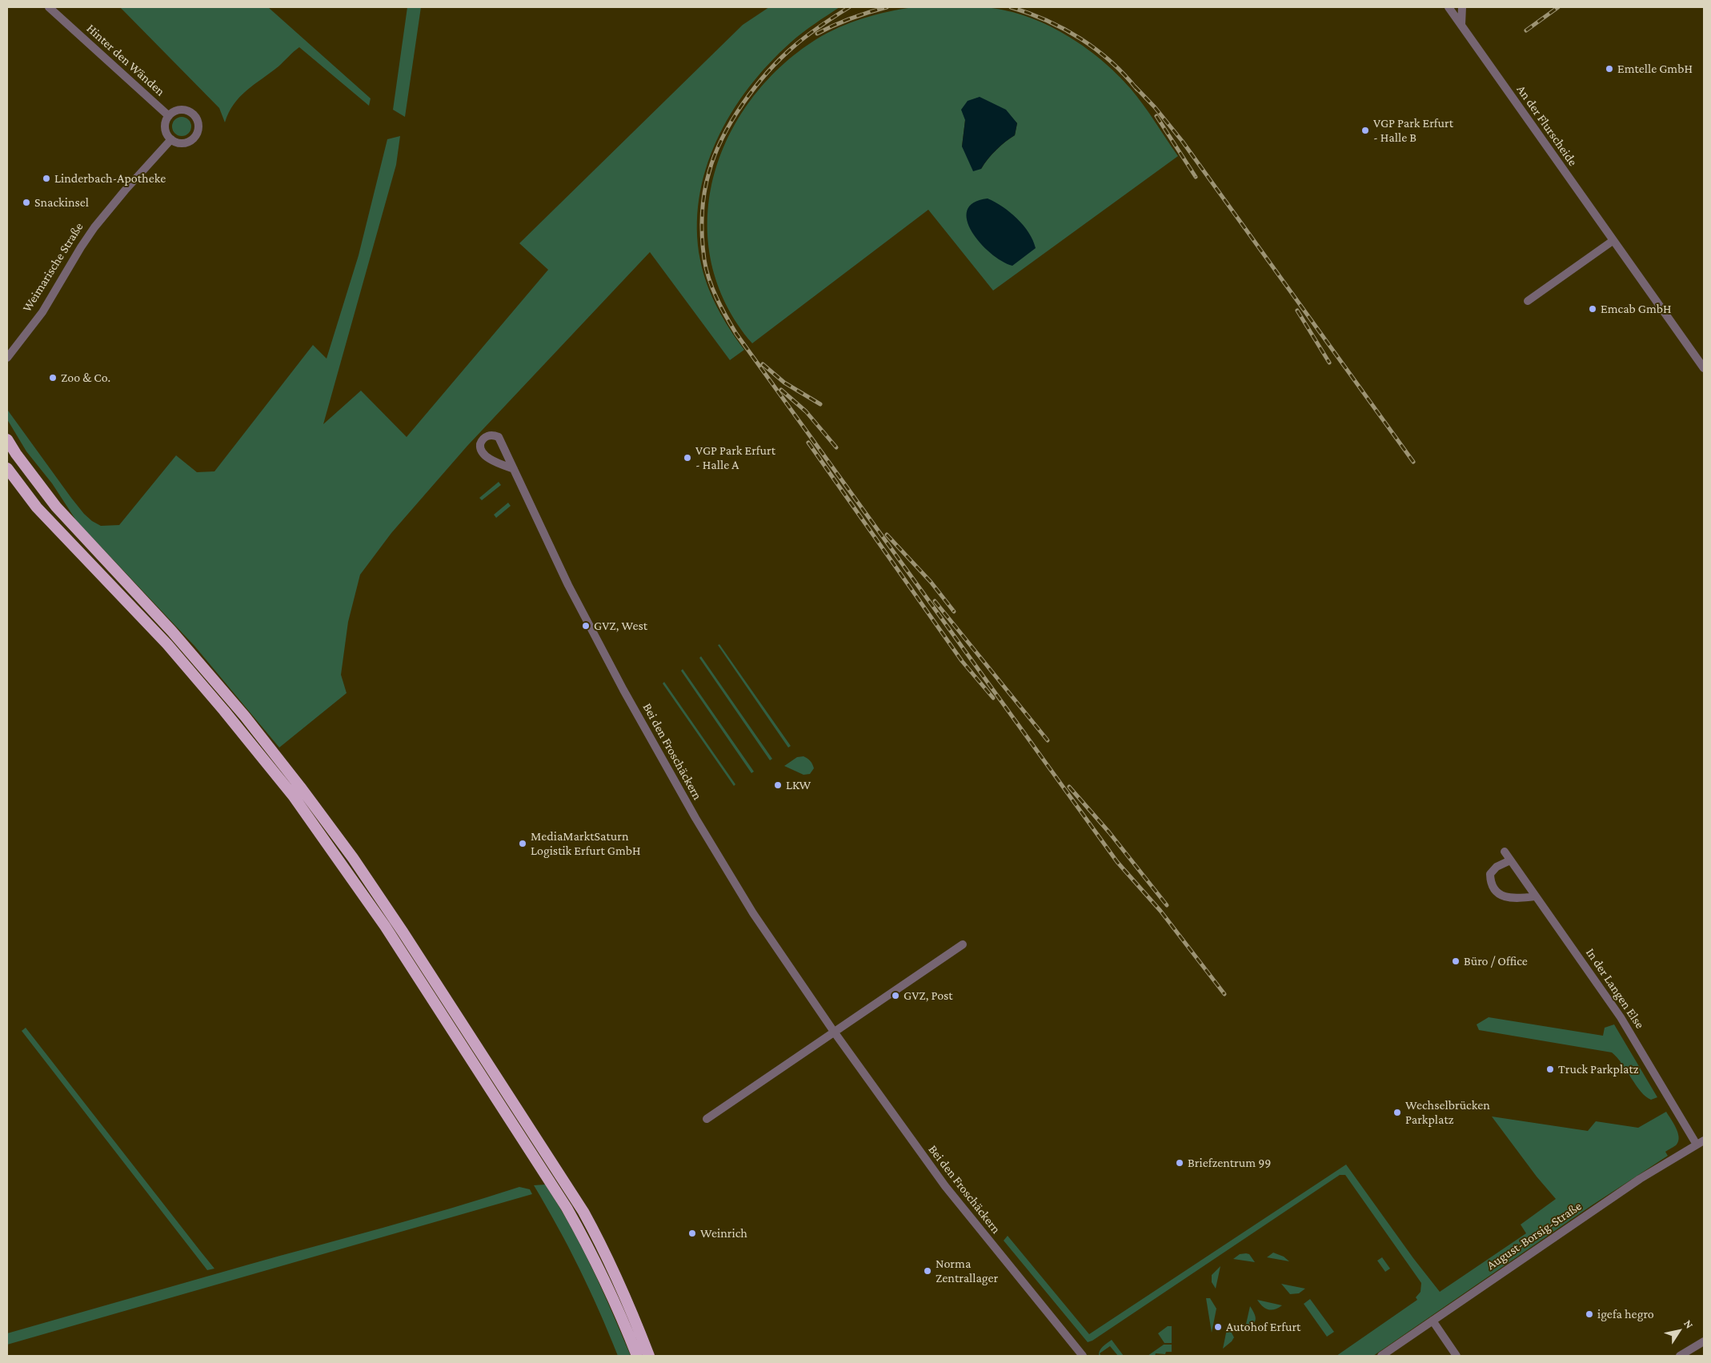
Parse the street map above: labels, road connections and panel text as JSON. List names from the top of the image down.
{
  "streets": {
    "street": [
      "Hinter den Wänden",
      "An der Flurscheide",
      "Weimarische Straße",
      "Bei den Froschäckern",
      "In der Langen Else",
      "August-Borsig-Straße"
    ]
  },
  "crossings": [
    ["Hinter den Wänden", "Weimarische Straße"],
    ["In der Langen Else", "August-Borsig-Straße"]
  ],
  "places": [
    "Emtelle GmbH",
    "VGP Park Erfurt - Halle B",
    "Linderbach-Apotheke",
    "Snackinsel",
    "Emcab GmbH",
    "Zoo & Co.",
    "VGP Park Erfurt - Halle A",
    "GVZ, West",
    "LKW",
    "MediaMarktSaturn Logistik Erfurt GmbH",
    "Büro / Office",
    "GVZ, Post",
    "Truck Parkplatz",
    "Wechselbrücken Parkplatz",
    "Briefzentrum 99",
    "Weinrich",
    "Norma Zentrallager",
    "igefa hegro",
    "Autohof Erfurt"
  ],
  "north": "top right"
}
